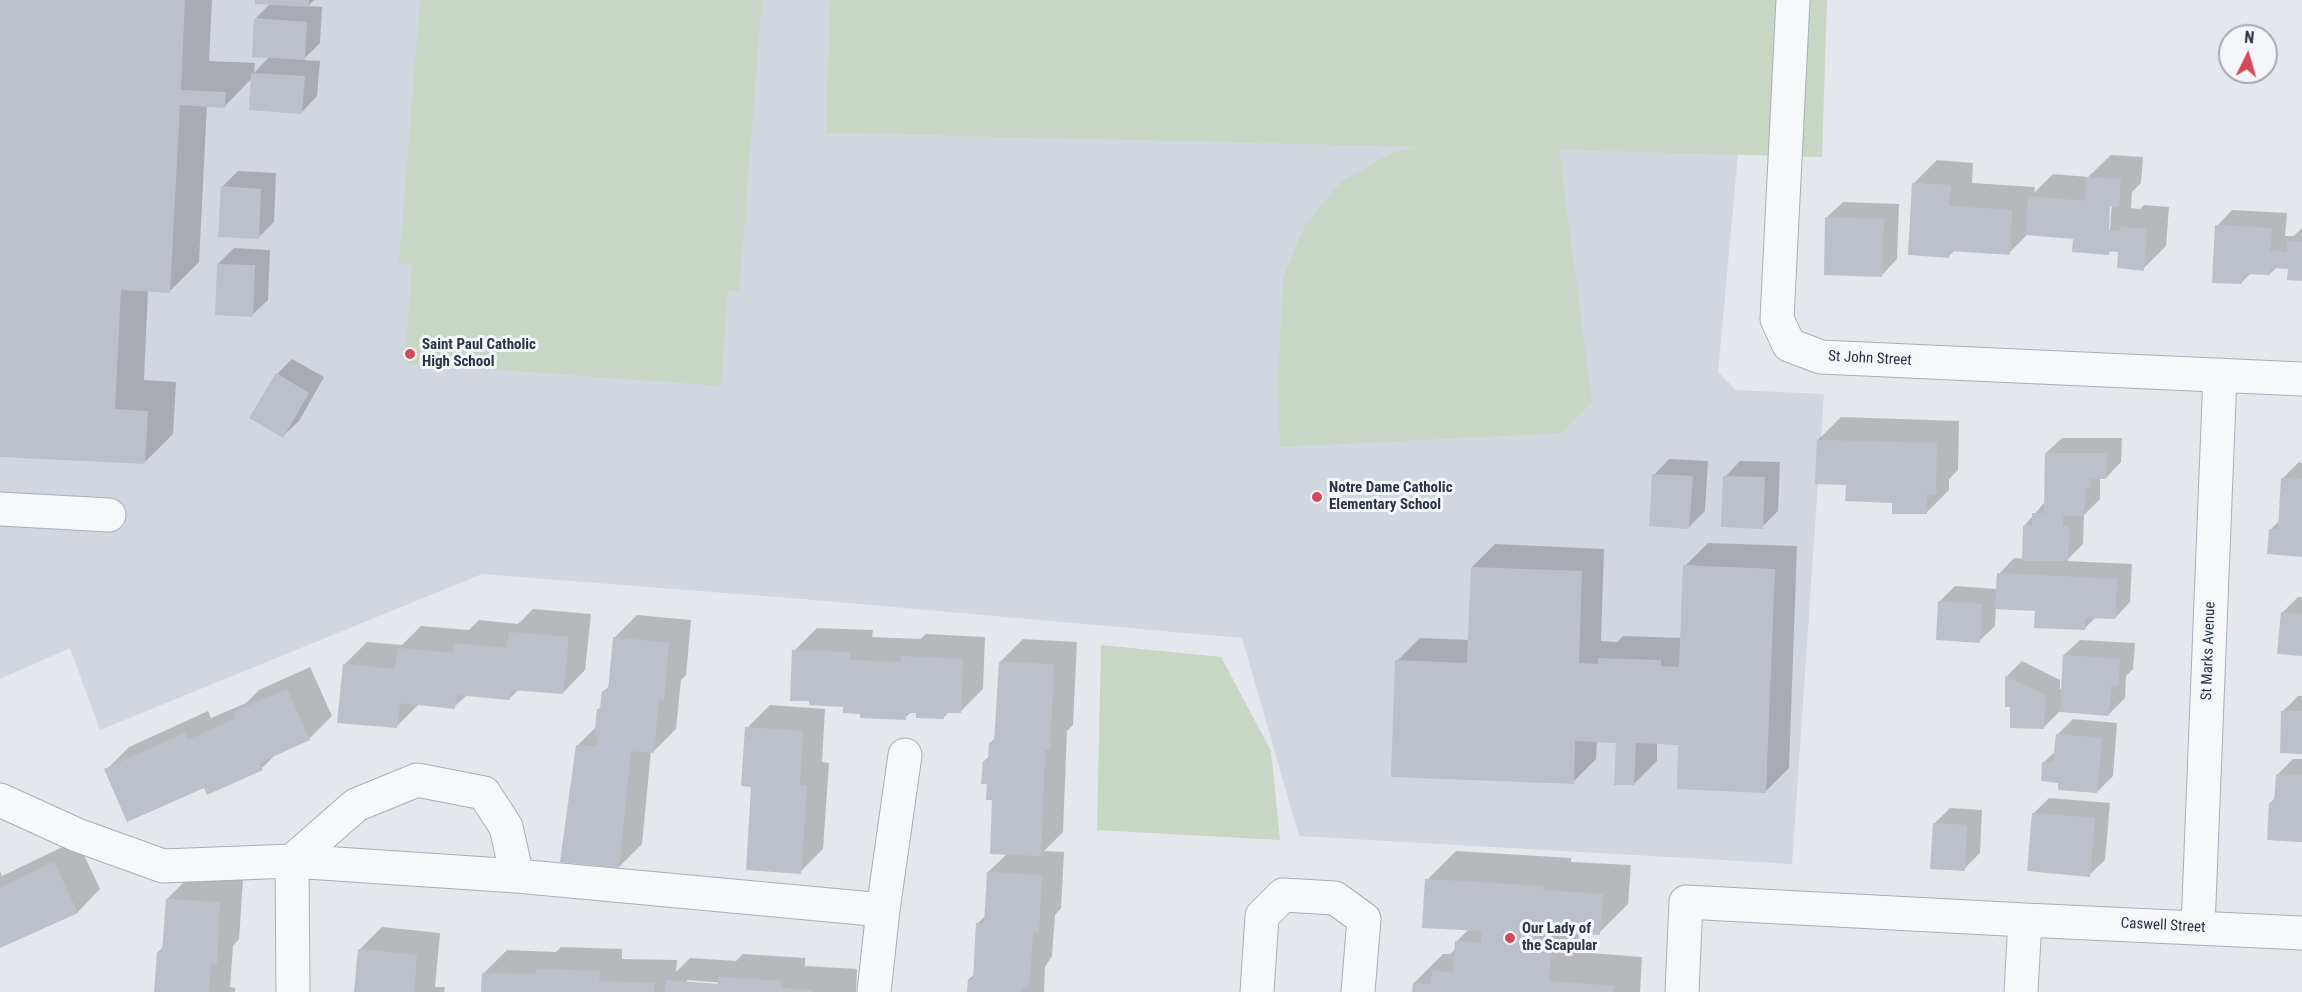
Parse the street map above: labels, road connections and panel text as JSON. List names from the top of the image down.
{
  "streets": {
    "street": ["St John Street", "St Marks Avenue", "Caswell Street"]
  },
  "crossings": [
    ["St John Street", "St Marks Avenue"],
    ["St Marks Avenue", "Caswell Street"]
  ],
  "places": ["Saint Paul Catholic High School", "Notre Dame Catholic Elementary School", "Our Lady of the Scapular"],
  "north": "top"
}
